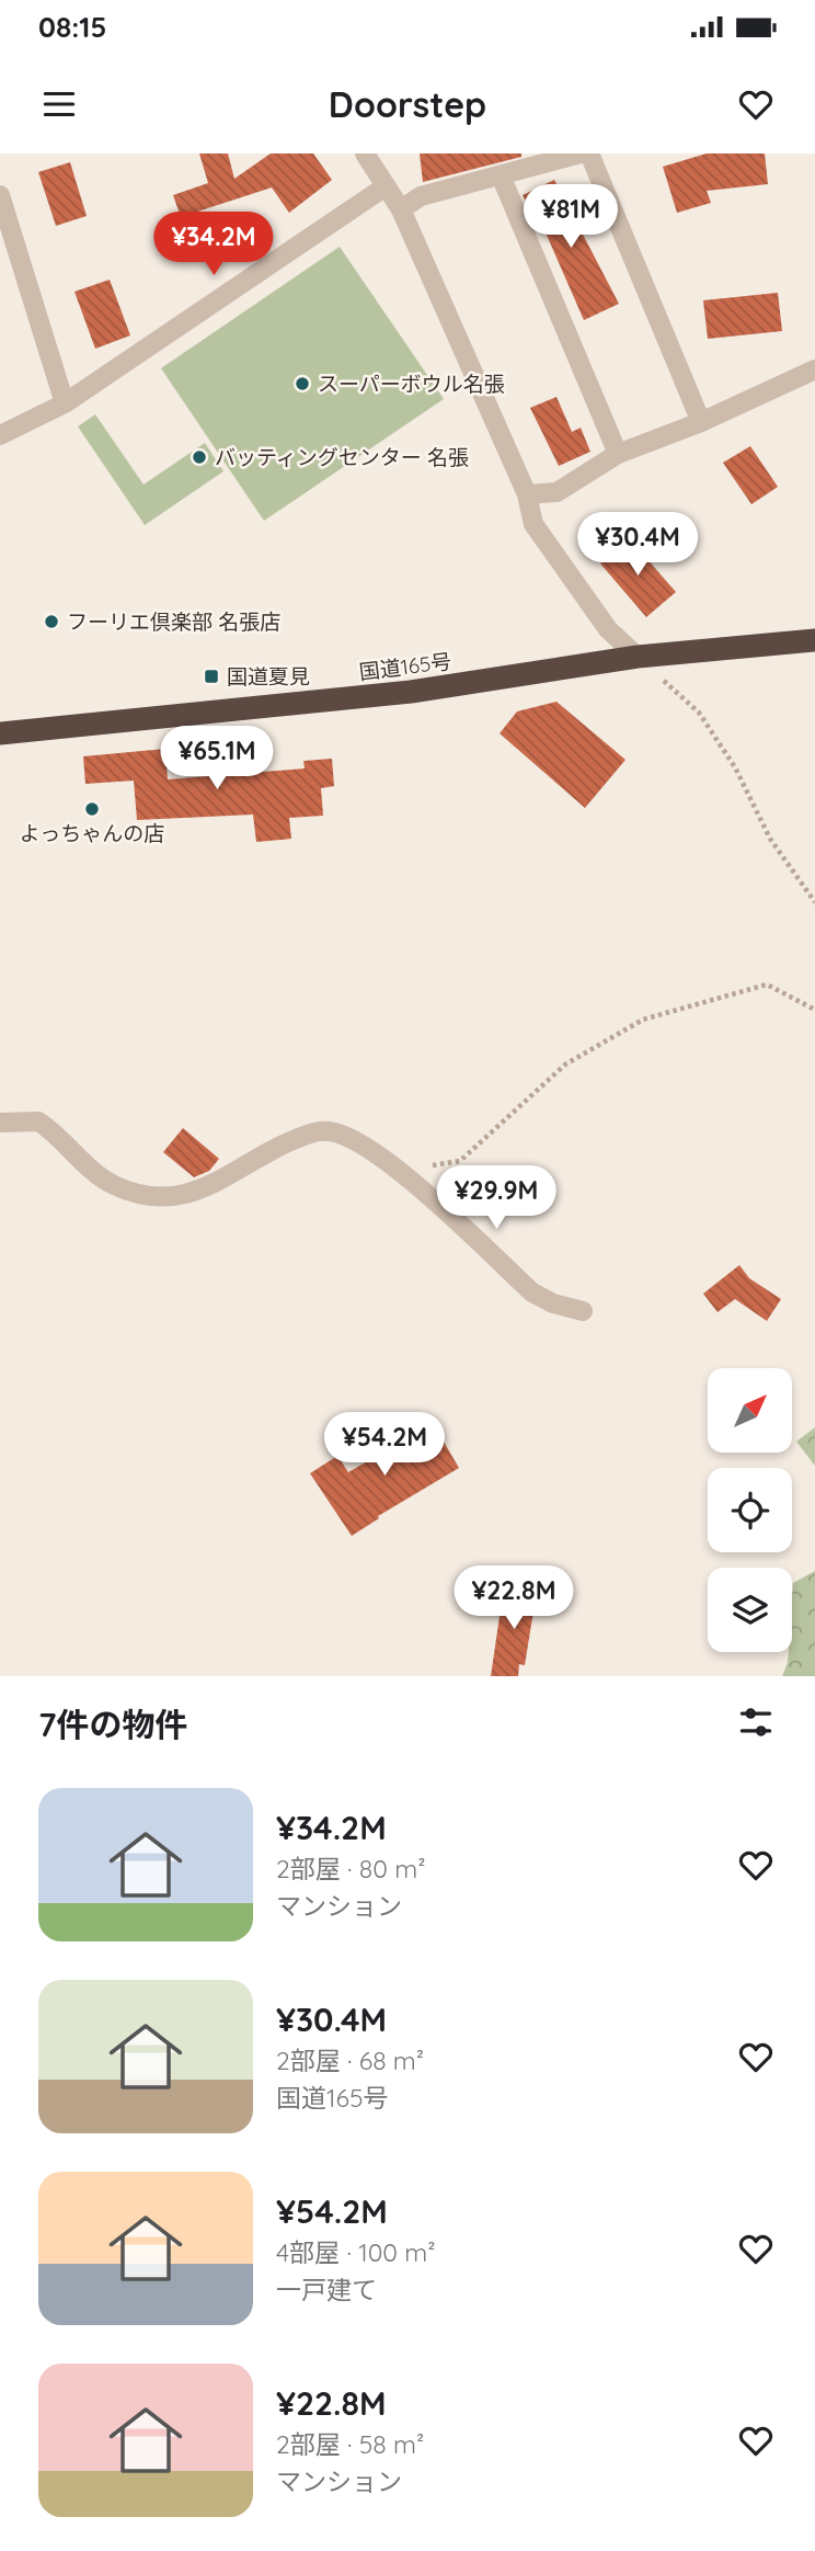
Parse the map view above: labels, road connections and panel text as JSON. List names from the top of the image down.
{
  "streets": {
    "highway": ["国道165号"]
  },
  "places": {
    "other": [
      "スーパーボウル名張",
      "バッティングセンター 名張",
      "フーリエ倶楽部 名張店",
      "よっちゃんの店"
    ],
    "transit": ["国道夏見"]
  },
  "north": "top right",
  "page": {
    "status": "08:15",
    "header": "Doorstep",
    "price": [
      "¥81M",
      "¥34.2M",
      "¥30.4M",
      "¥65.1M",
      "¥29.9M",
      "¥54.2M",
      "¥22.8M"
    ],
    "heading": "7件の物件",
    "list": [
      {
        "name": "¥34.2M",
        "note": "2部屋 · 80 m² · マンション"
      },
      {
        "name": "¥30.4M",
        "note": "2部屋 · 68 m² · 国道165号"
      },
      {
        "name": "¥54.2M",
        "note": "4部屋 · 100 m² · 一戸建て"
      },
      {
        "name": "¥22.8M",
        "note": "2部屋 · 58 m² · マンション"
      }
    ]
  }
}
